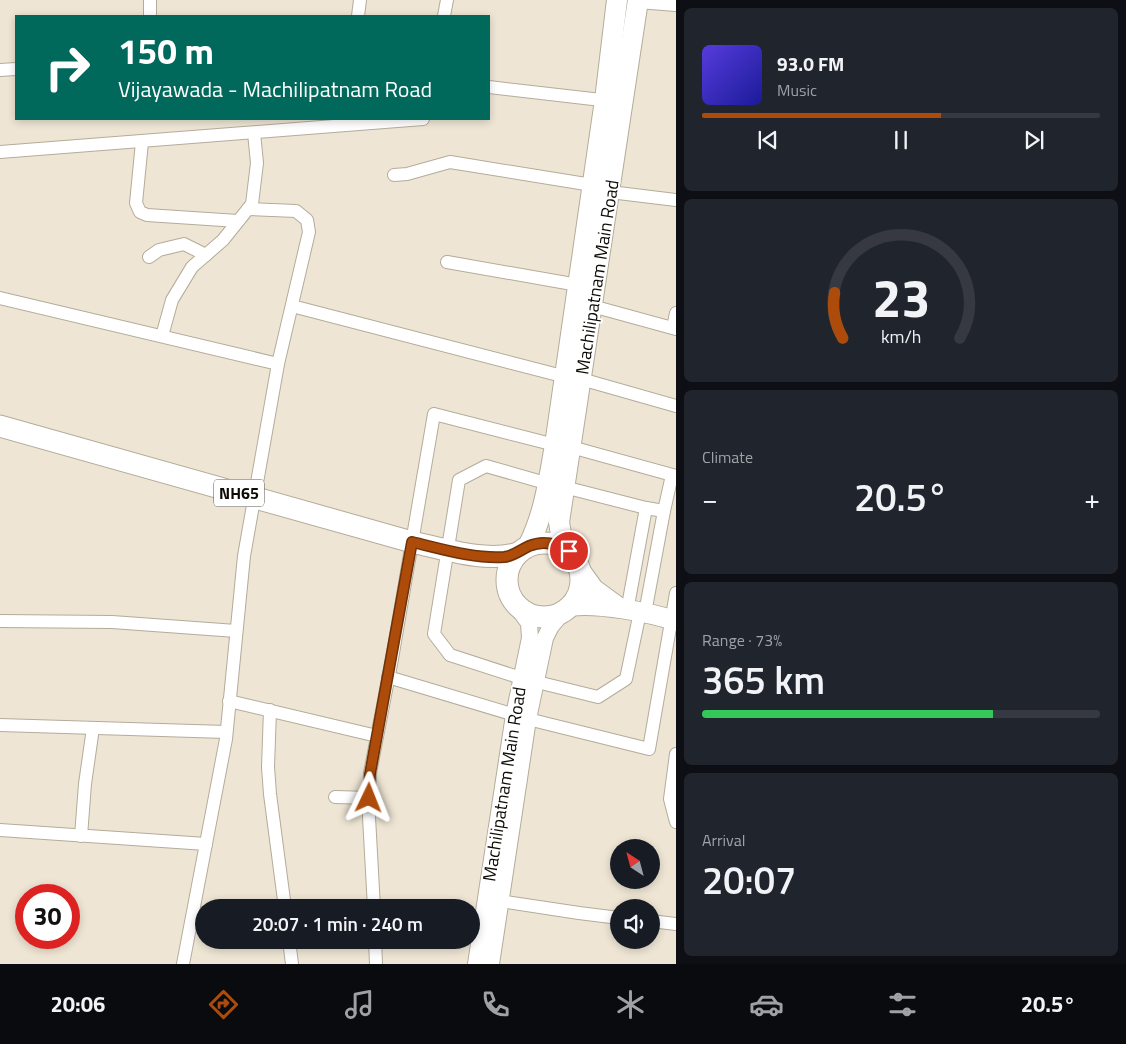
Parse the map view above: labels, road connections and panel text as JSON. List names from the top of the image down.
{
  "streets": {
    "highway": ["NH65"],
    "main road": ["Machilipatnam Main Road"]
  },
  "crossings": [
    ["Machilipatnam Main Road", "NH65"]
  ],
  "north": "top left",
  "page": {
    "turn": ["150 m", "Vijayawada - Machilipatnam Road"],
    "song": ["93.0 FM", "Music"],
    "tile": [
      "Climate",
      ["Range · 73%", "365 km"],
      ["Arrival", "20:07"]
    ],
    "heat": ["−", "20.5°", "+"],
    "limit": "30",
    "trip": "20:07 · 1 min · 240 m",
    "tabs": ["20:06", "20.5°"],
    "gauge": ["23", "km/h"]
  }
}
